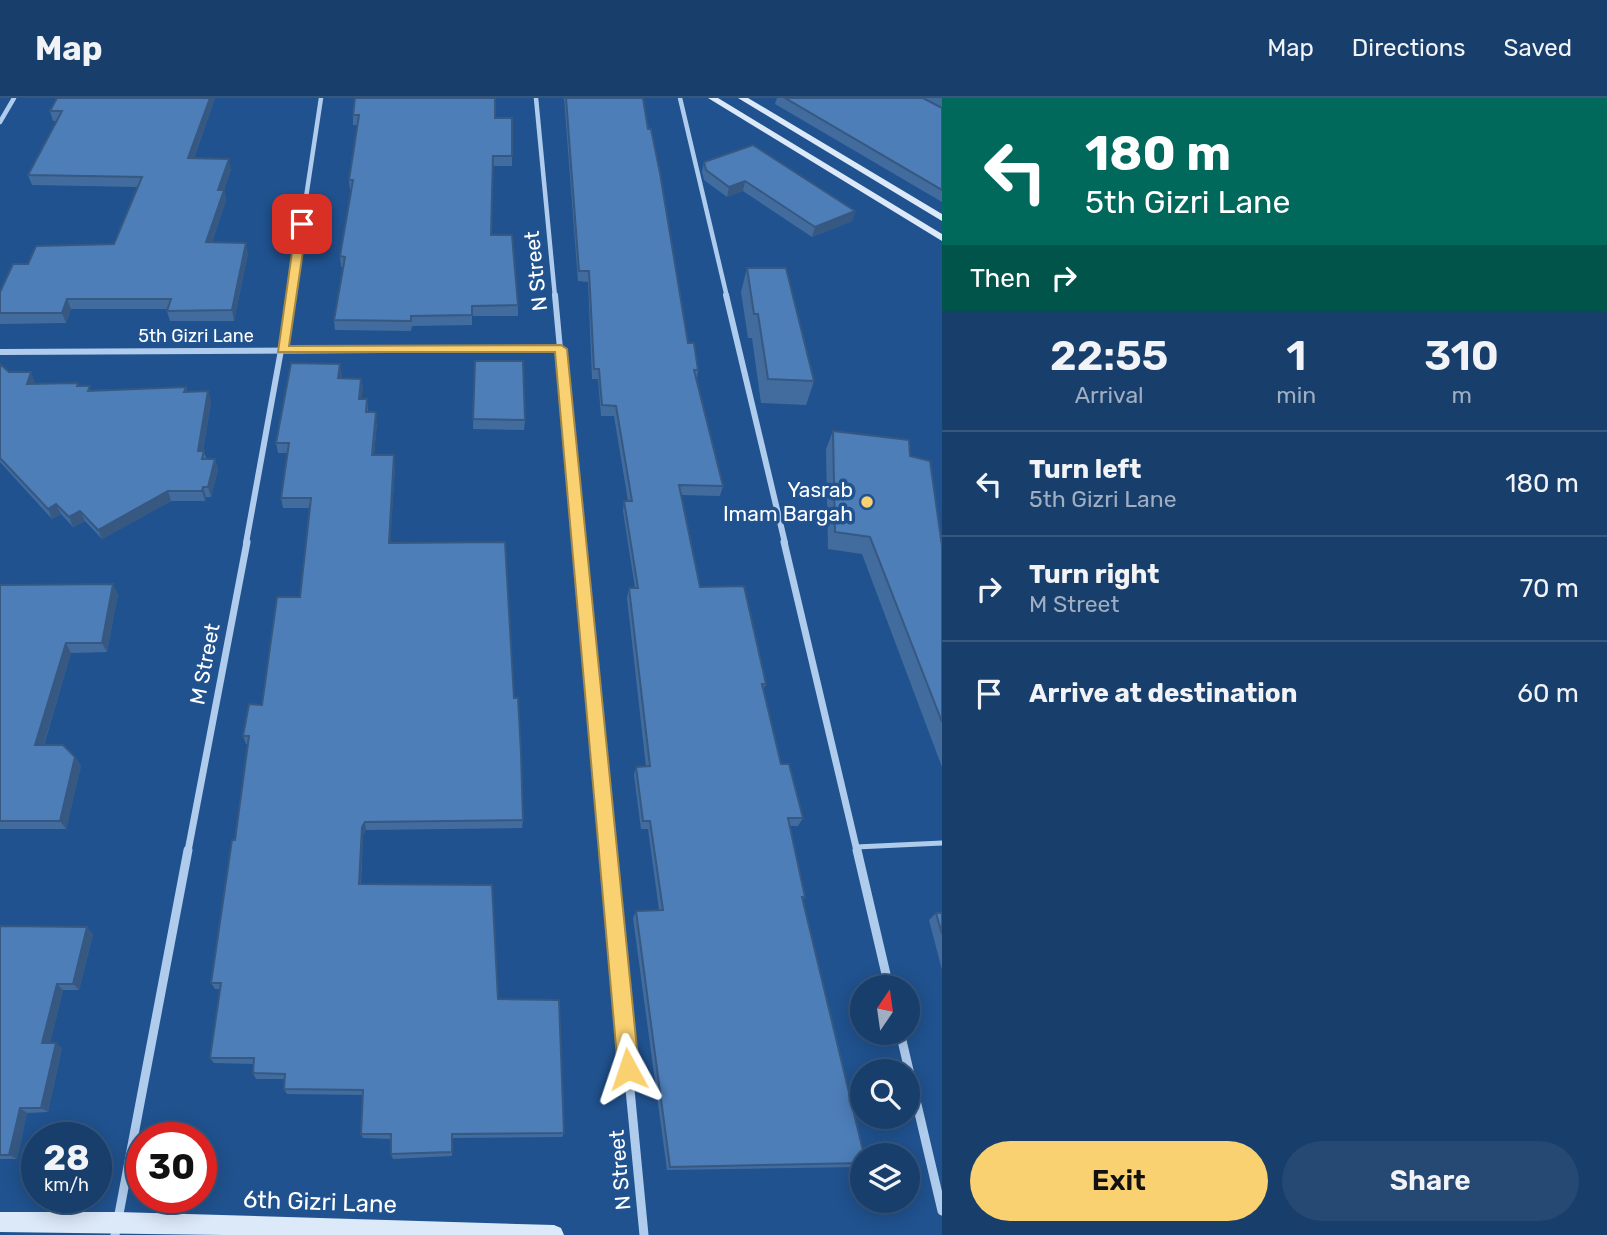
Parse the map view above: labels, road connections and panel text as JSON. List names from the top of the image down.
{
  "streets": {
    "main road": ["6th Gizri Lane"],
    "street": ["N Street", "5th Gizri Lane", "M Street"]
  },
  "crossings": [
    ["N Street", "5th Gizri Lane"],
    ["5th Gizri Lane", "M Street"],
    ["M Street", "6th Gizri Lane"]
  ],
  "places": ["Yasrab Imam Bargah"],
  "north": "top",
  "page": {
    "header": "Map",
    "nav": ["Map", "Directions", "Saved"],
    "turn": ["180 m", "5th Gizri Lane"],
    "then": "Then",
    "eta": [
      "22:55",
      "Arrival",
      "1",
      "min",
      "310",
      "m"
    ],
    "list": [
      {
        "name": "Turn left",
        "note": "5th Gizri Lane",
        "value": "180 m"
      },
      {
        "name": "Turn right",
        "note": "M Street",
        "value": "70 m"
      },
      {
        "name": "Arrive at destination",
        "value": "60 m"
      }
    ],
    "speed": "28 km/h",
    "limit": "30",
    "buttons": ["Exit", "Share"]
  }
}
